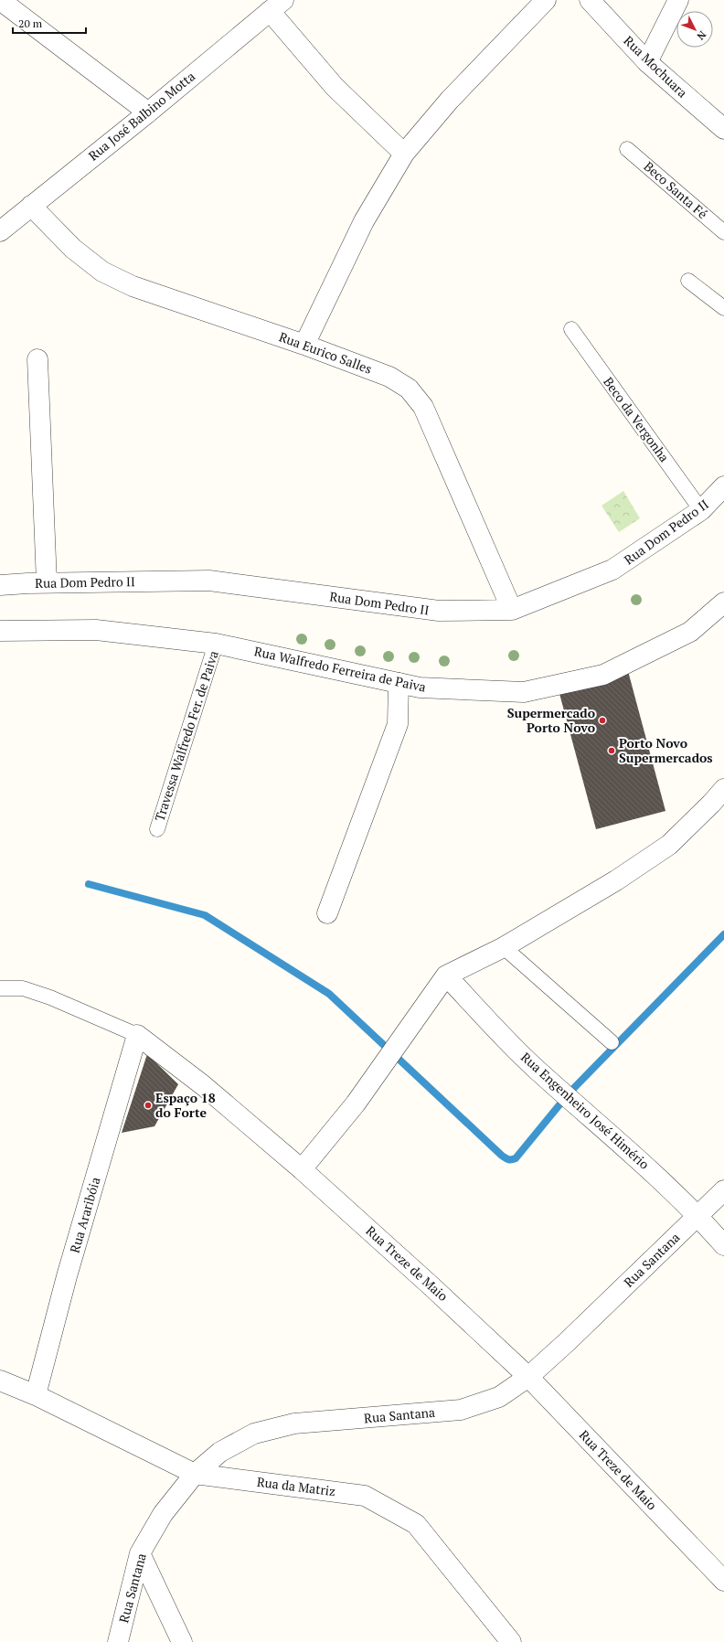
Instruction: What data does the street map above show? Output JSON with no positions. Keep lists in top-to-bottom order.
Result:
{
  "streets": {
    "street": [
      "Rua Mochuara",
      "Rua José Balbino Motta",
      "Rua Eurico Salles",
      "Rua Dom Pedro II",
      "Rua Walfredo Ferreira de Paiva",
      "Rua Engenheiro José Himério",
      "Rua Araribóia",
      "Rua Santana",
      "Rua Treze de Maio",
      "Rua da Matriz"
    ],
    "lane": ["Beco Santa Fé", "Beco da Vergonha", "Travessa Walfredo Fer. de Paiva"]
  },
  "crossings": [
    ["Rua José Balbino Motta", "Rua Eurico Salles"],
    ["Rua Eurico Salles", "Rua Dom Pedro II"],
    ["Beco da Vergonha", "Rua Dom Pedro II"],
    ["Rua Walfredo Ferreira de Paiva", "Travessa Walfredo Fer. de Paiva"],
    ["Rua Engenheiro José Himério", "Rua Santana"],
    ["Rua Araribóia", "Rua Treze de Maio"],
    ["Rua Araribóia", "Rua da Matriz"],
    ["Rua Santana", "Rua Treze de Maio"],
    ["Rua Santana", "Rua da Matriz"]
  ],
  "places": ["Supermercado Porto Novo", "Porto Novo Supermercados", "Espaço 18 do Forte"],
  "scale_bar": "20 m",
  "north": "bottom right"
}
